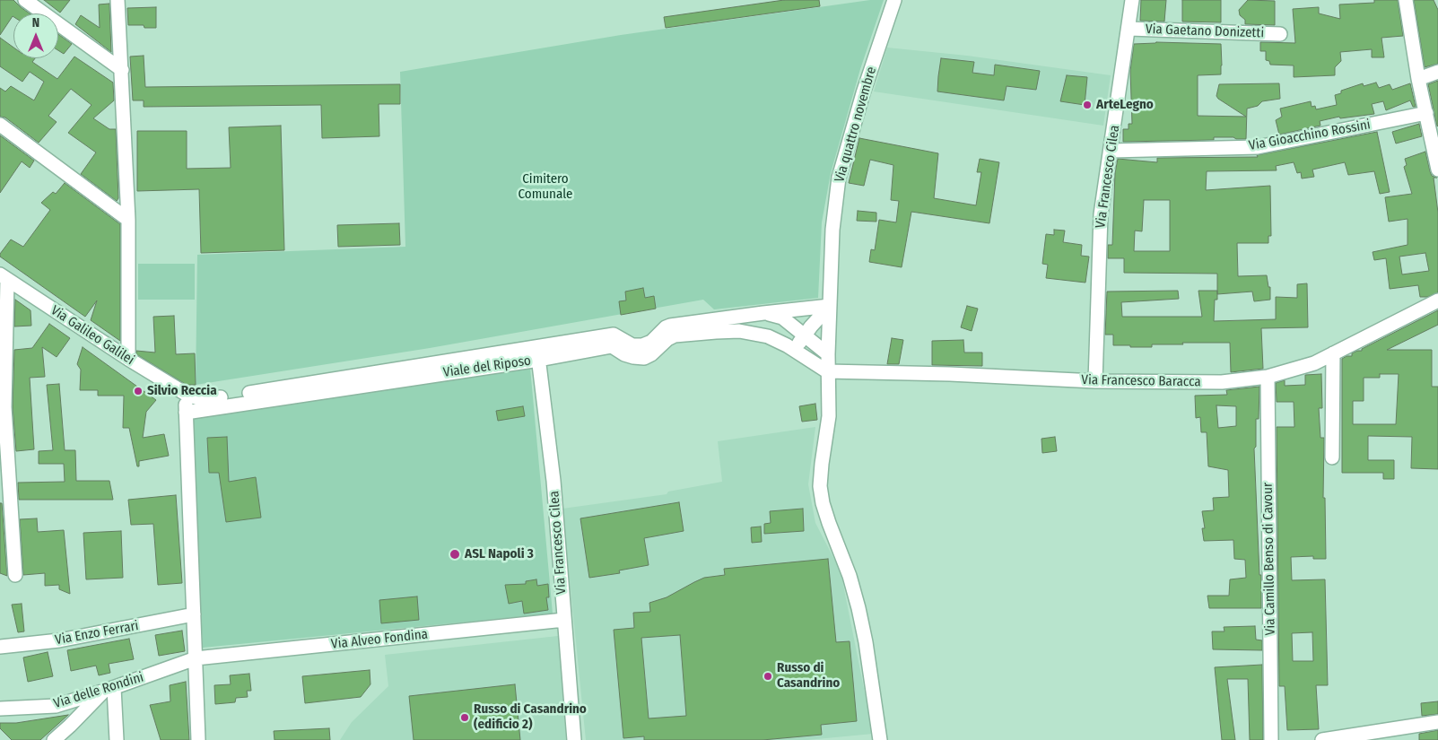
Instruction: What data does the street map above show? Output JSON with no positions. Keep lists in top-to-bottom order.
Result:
{
  "streets": {
    "street": [
      "Via Gaetano Donizetti",
      "Via quattro novembre",
      "Via Gioacchino Rossini",
      "Via Francesco Cilea",
      "Via Galileo Galilei",
      "Viale del Riposo",
      "Via Francesco Baracca",
      "Via Camillo Benso di Cavour",
      "Via Enzo Ferrari",
      "Via Alveo Fondina",
      "Via delle Rondini"
    ]
  },
  "crossings": [
    ["Via Gaetano Donizetti", "Via Francesco Cilea"],
    ["Via quattro novembre", "Viale del Riposo"],
    ["Via Gioacchino Rossini", "Via Francesco Cilea"],
    ["Via Francesco Cilea", "Viale del Riposo"],
    ["Via Francesco Cilea", "Via Francesco Baracca"],
    ["Via Francesco Cilea", "Via Alveo Fondina"],
    ["Via Galileo Galilei", "Viale del Riposo"],
    ["Viale del Riposo", "Via Francesco Baracca"],
    ["Via Francesco Baracca", "Via Camillo Benso di Cavour"],
    ["Via Alveo Fondina", "Via delle Rondini"]
  ],
  "parks": ["Cimitero Comunale"],
  "places": [
    "ArteLegno",
    "Silvio Reccia",
    "ASL Napoli 3",
    "Russo di Casandrino",
    "Russo di Casandrino (edificio 2)"
  ],
  "north": "top"
}
